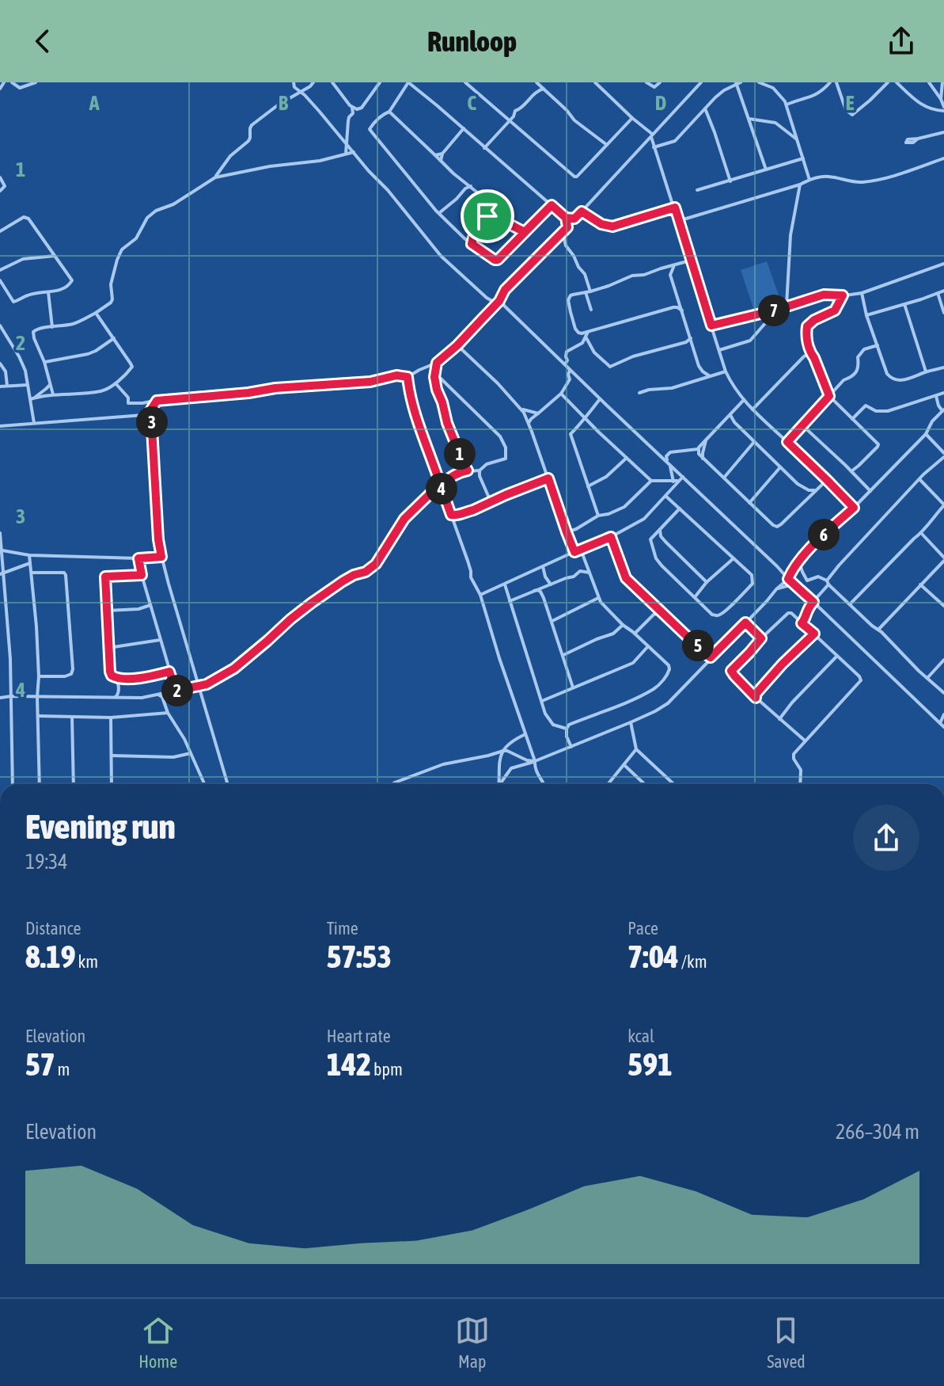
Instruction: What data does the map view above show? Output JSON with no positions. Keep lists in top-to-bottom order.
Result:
{
  "page": {
    "header": "Runloop",
    "pins": [
      "7",
      "3",
      "1",
      "4",
      "6",
      "5",
      "2"
    ],
    "heading": ["Evening run", "19:34"],
    "stats": [
      ["Distance", "8.19 km"],
      ["Time", "57:53"],
      ["Pace", "7:04 /km"],
      ["Elevation", "57 m"],
      ["Heart rate", "142 bpm"],
      ["kcal", "591"]
    ],
    "chart": ["Elevation", "266–304 m"],
    "tabs": ["Home", "Map", "Saved"]
  },
  "grid": {
    "columns": [
      "A",
      "B",
      "C",
      "D",
      "E"
    ],
    "rows": [
      "1",
      "2",
      "3",
      "4"
    ]
  }
}
